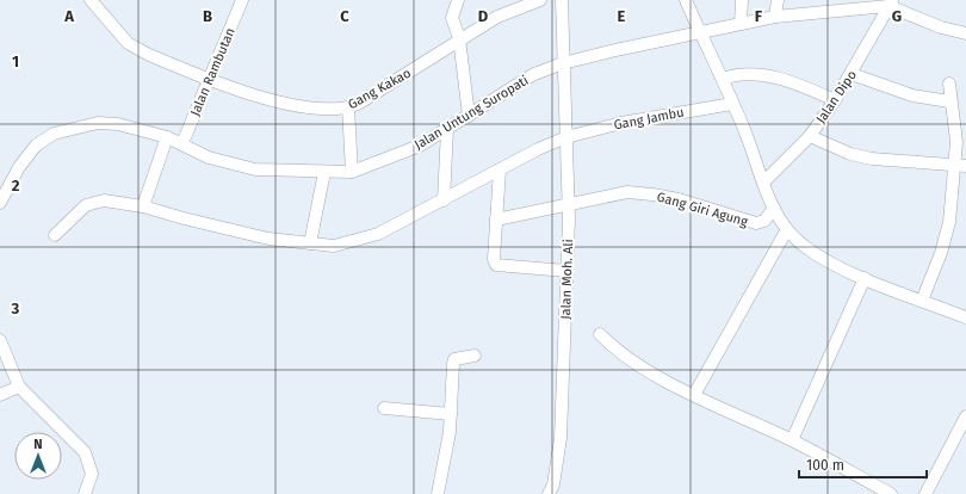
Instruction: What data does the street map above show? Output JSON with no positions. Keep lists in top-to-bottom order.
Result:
{
  "streets": {
    "street": [
      "Jalan Rambutan",
      "Gang Kakao",
      "Jalan Dipo",
      "Jalan Untung Suropati",
      "Gang Jambu",
      "Gang Giri Agung",
      "Jalan Moh. Ali"
    ]
  },
  "crossings": [
    ["Jalan Rambutan", "Gang Kakao"],
    ["Jalan Rambutan", "Jalan Untung Suropati"],
    ["Jalan Dipo", "Jalan Untung Suropati"],
    ["Jalan Untung Suropati", "Jalan Moh. Ali"],
    ["Gang Jambu", "Jalan Moh. Ali"],
    ["Gang Giri Agung", "Jalan Moh. Ali"]
  ],
  "scale_bar": "100 m",
  "north": "top",
  "grid": {
    "columns": [
      "A",
      "B",
      "C",
      "D",
      "E",
      "F",
      "G"
    ],
    "rows": ["1", "2", "3"]
  }
}
